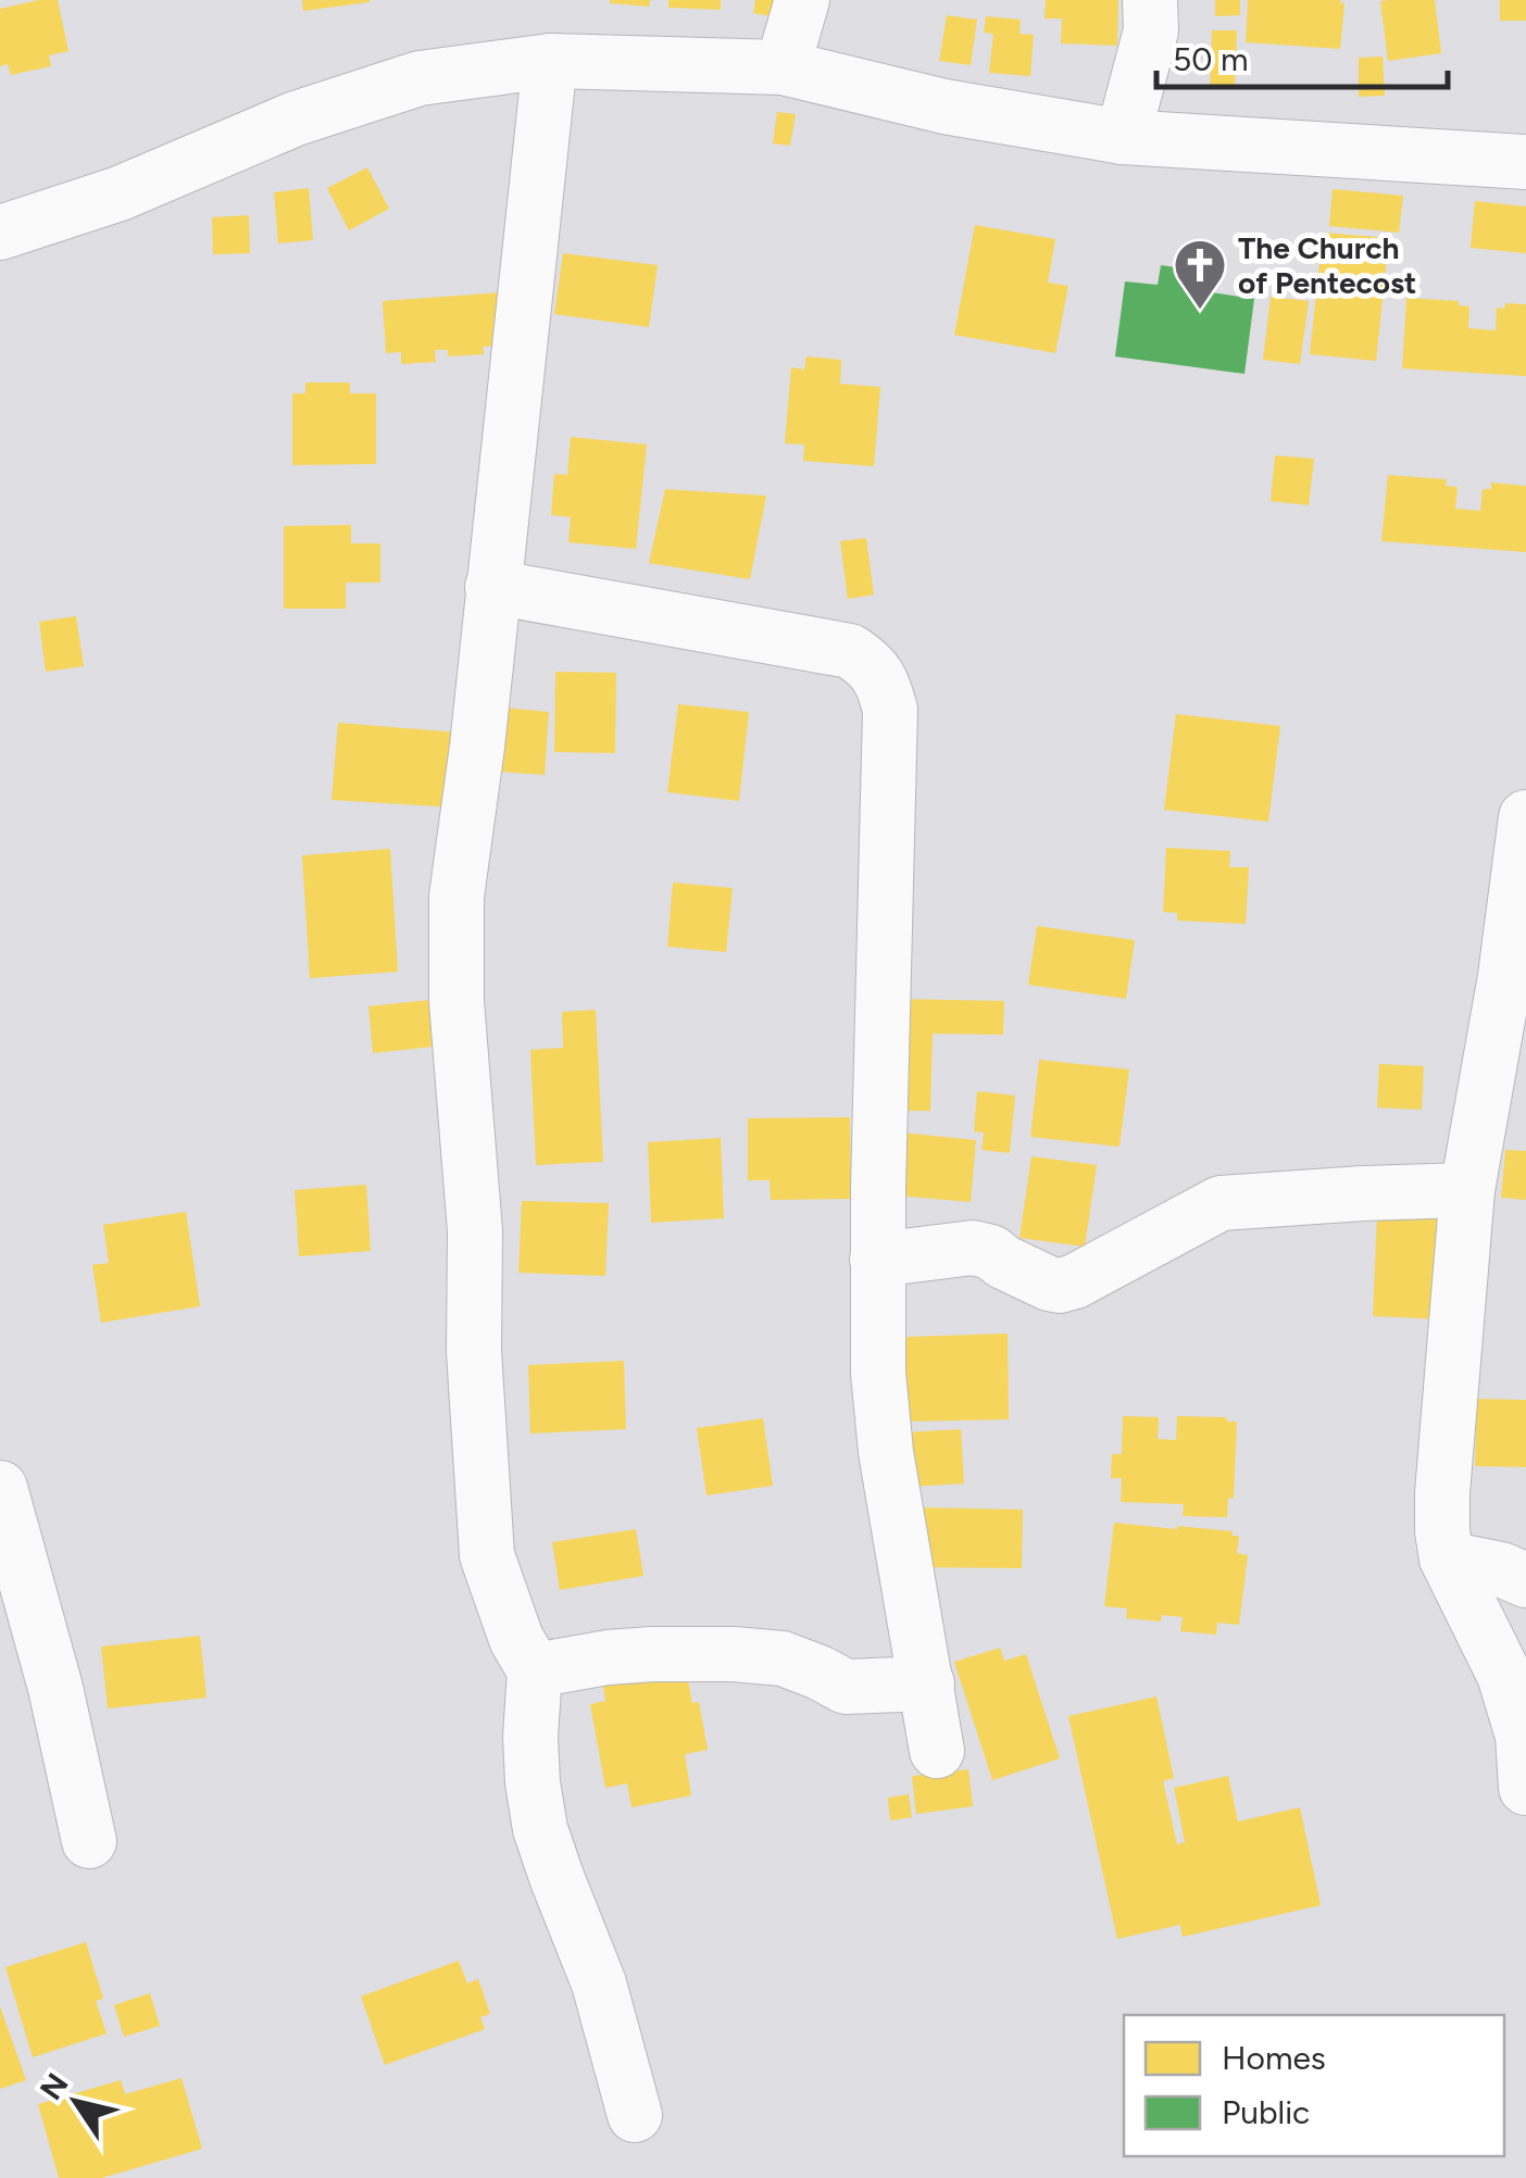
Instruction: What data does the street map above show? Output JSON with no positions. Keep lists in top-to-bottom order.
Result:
{
  "places": {
    "church": ["The Church of Pentecost"]
  },
  "legend": ["Homes", "Public"],
  "scale_bar": "50 m",
  "north": "top left"
}
